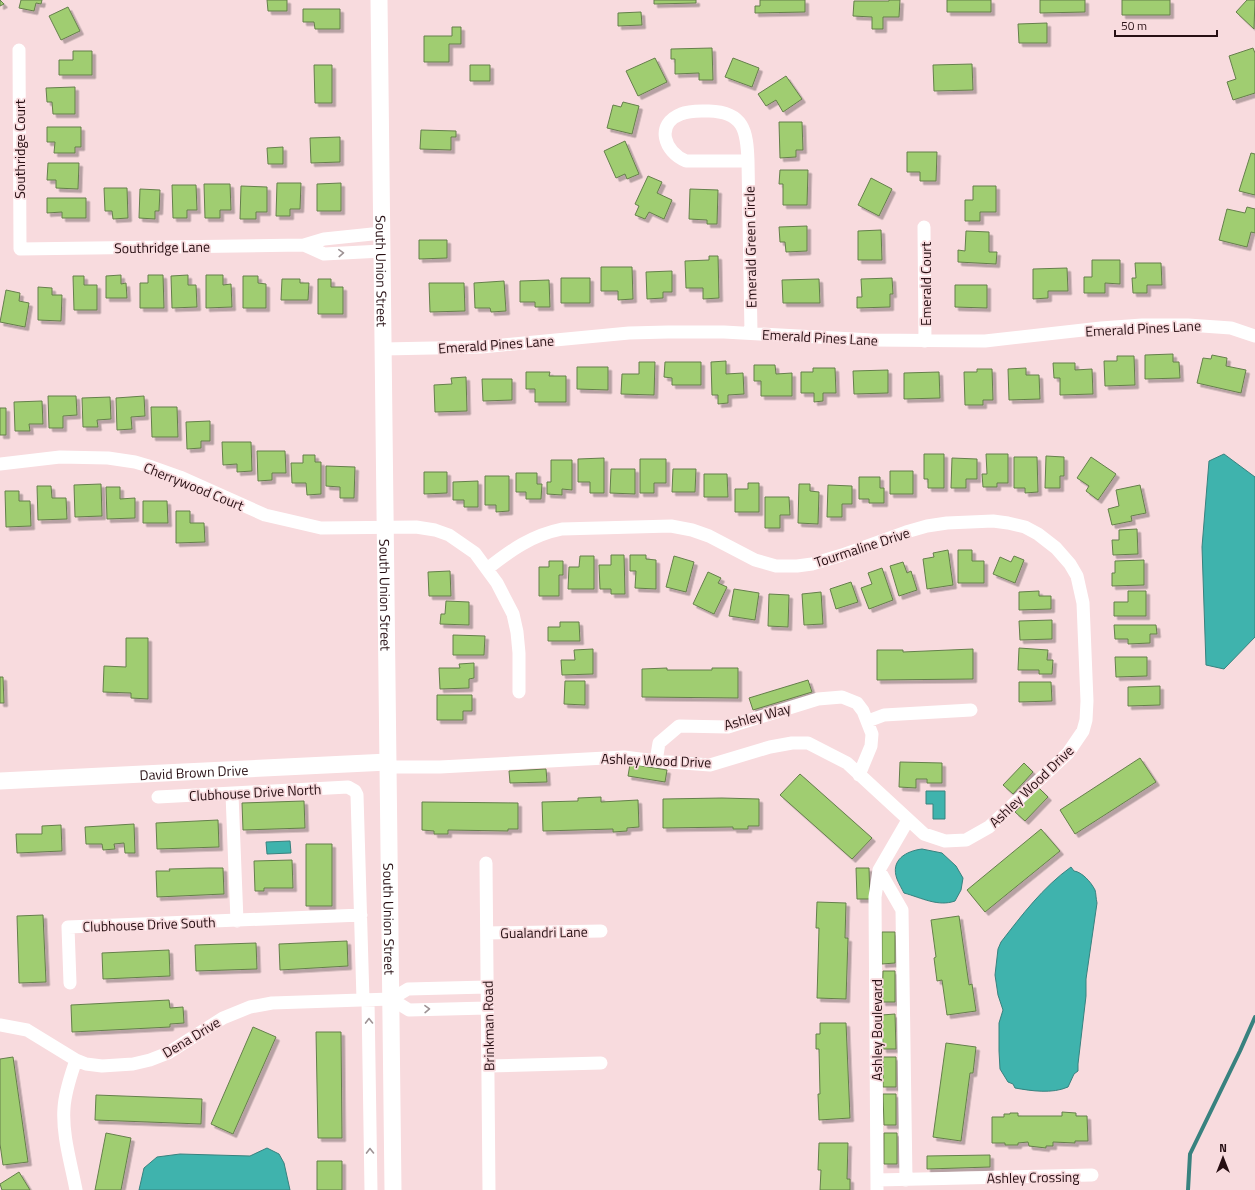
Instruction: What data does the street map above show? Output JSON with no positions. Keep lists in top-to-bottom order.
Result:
{
  "streets": {
    "street": [
      "Southridge Court",
      "Southridge Lane",
      "Emerald Green Circle",
      "South Union Street",
      "Emerald Court",
      "Emerald Pines Lane",
      "Cherrywood Court",
      "Tourmaline Drive",
      "Ashley Way",
      "Ashley Wood Drive",
      "David Brown Drive",
      "Clubhouse Drive North",
      "Clubhouse Drive South",
      "Gualandri Lane",
      "Brinkman Road",
      "Ashley Boulevard",
      "Dena Drive",
      "Ashley Crossing"
    ]
  },
  "crossings": [
    ["Southridge Court", "Southridge Lane"],
    ["Southridge Lane", "South Union Street"],
    ["Emerald Green Circle", "Emerald Pines Lane"],
    ["South Union Street", "Emerald Pines Lane"],
    ["South Union Street", "Cherrywood Court"],
    ["South Union Street", "Ashley Wood Drive"],
    ["South Union Street", "David Brown Drive"],
    ["South Union Street", "Clubhouse Drive North"],
    ["South Union Street", "Clubhouse Drive South"],
    ["South Union Street", "Dena Drive"],
    ["Emerald Court", "Emerald Pines Lane"],
    ["Cherrywood Court", "Tourmaline Drive"],
    ["Tourmaline Drive", "Ashley Wood Drive"],
    ["Ashley Way", "Ashley Wood Drive"],
    ["Ashley Wood Drive", "David Brown Drive"],
    ["Ashley Wood Drive", "Ashley Boulevard"],
    ["Gualandri Lane", "Brinkman Road"],
    ["Ashley Boulevard", "Ashley Crossing"]
  ],
  "scale_bar": "50 m",
  "north": "top"
}
